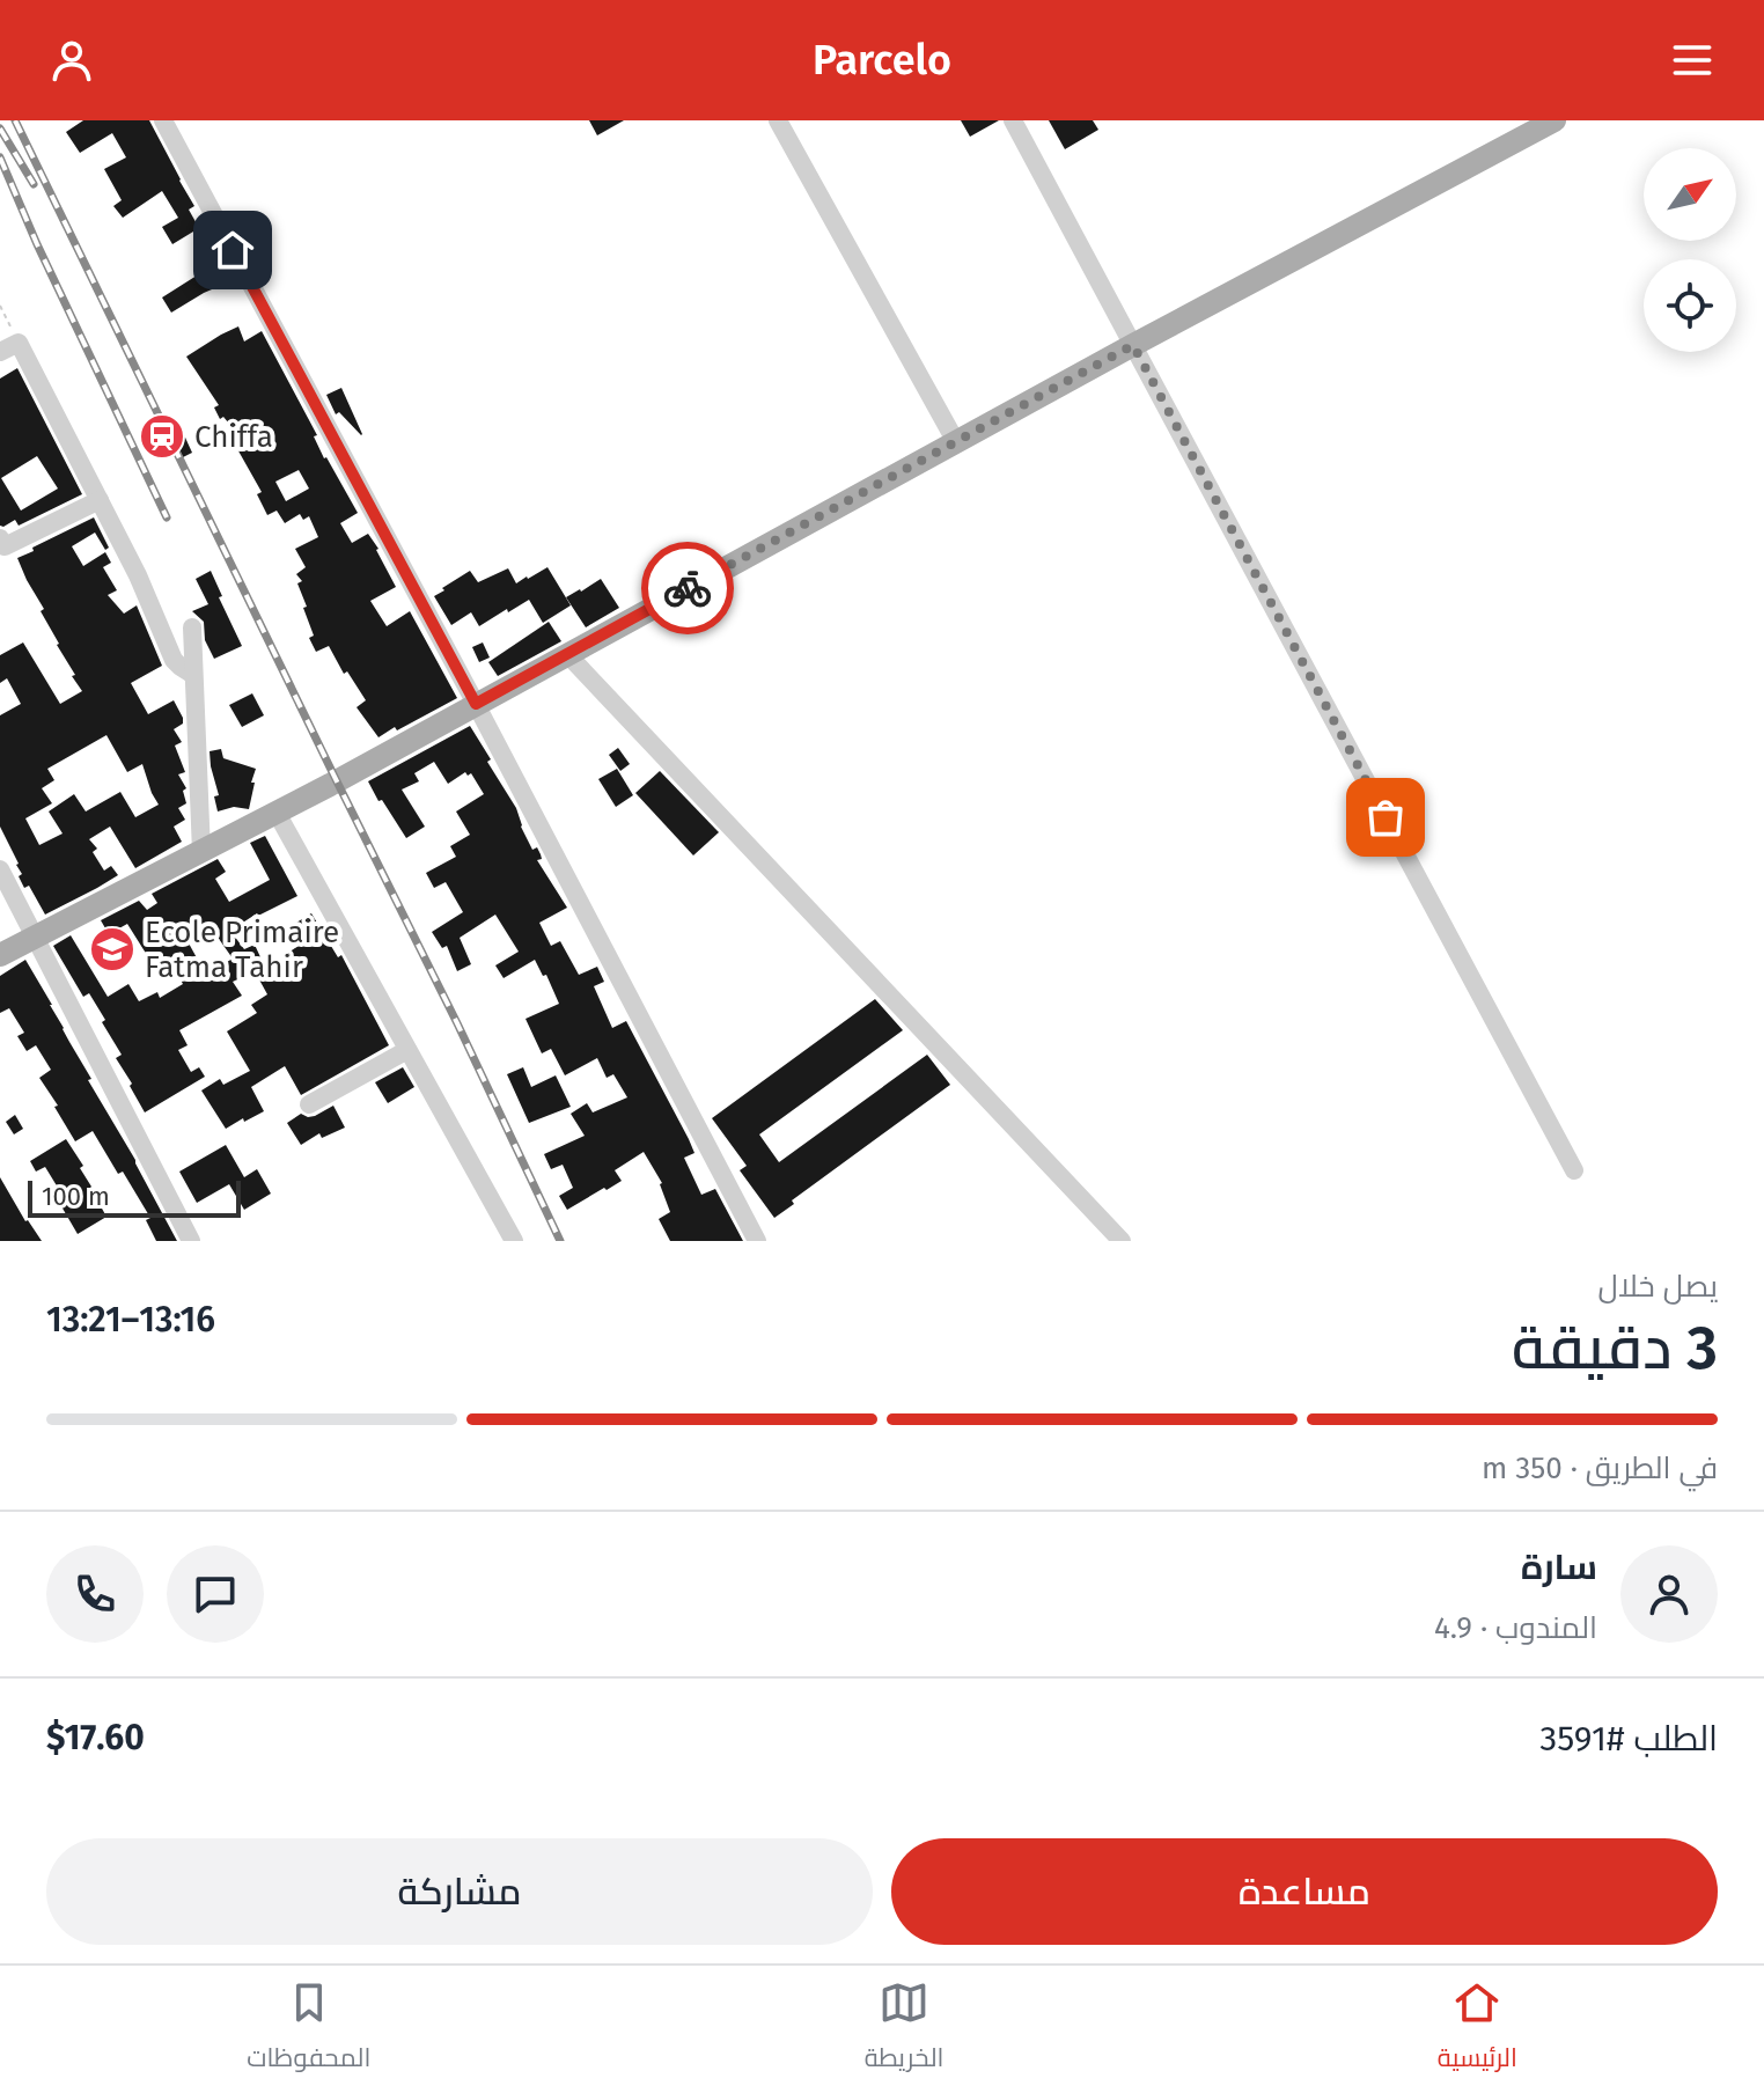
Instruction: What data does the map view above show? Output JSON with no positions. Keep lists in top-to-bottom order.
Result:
{
  "places": {
    "station": ["Chiffa"],
    "school or university": ["Ecole Primaire Fatma Tahir"]
  },
  "scale_bar": "100 m",
  "north": "top right",
  "page": {
    "header": "Parcelo",
    "scale": "100 m",
    "heading": ["3 دقيقة", "يصل خلال", "13:16–13:21"],
    "panel": [
      "سارة",
      "المندوب · 4.9",
      "الطلب #3591",
      "$17.60"
    ],
    "bar": "في الطريق · 350 m",
    "buttons": ["مساعدة", "مشاركة"],
    "tabs": ["الرئيسية", "الخريطة", "المحفوظات"]
  }
}
